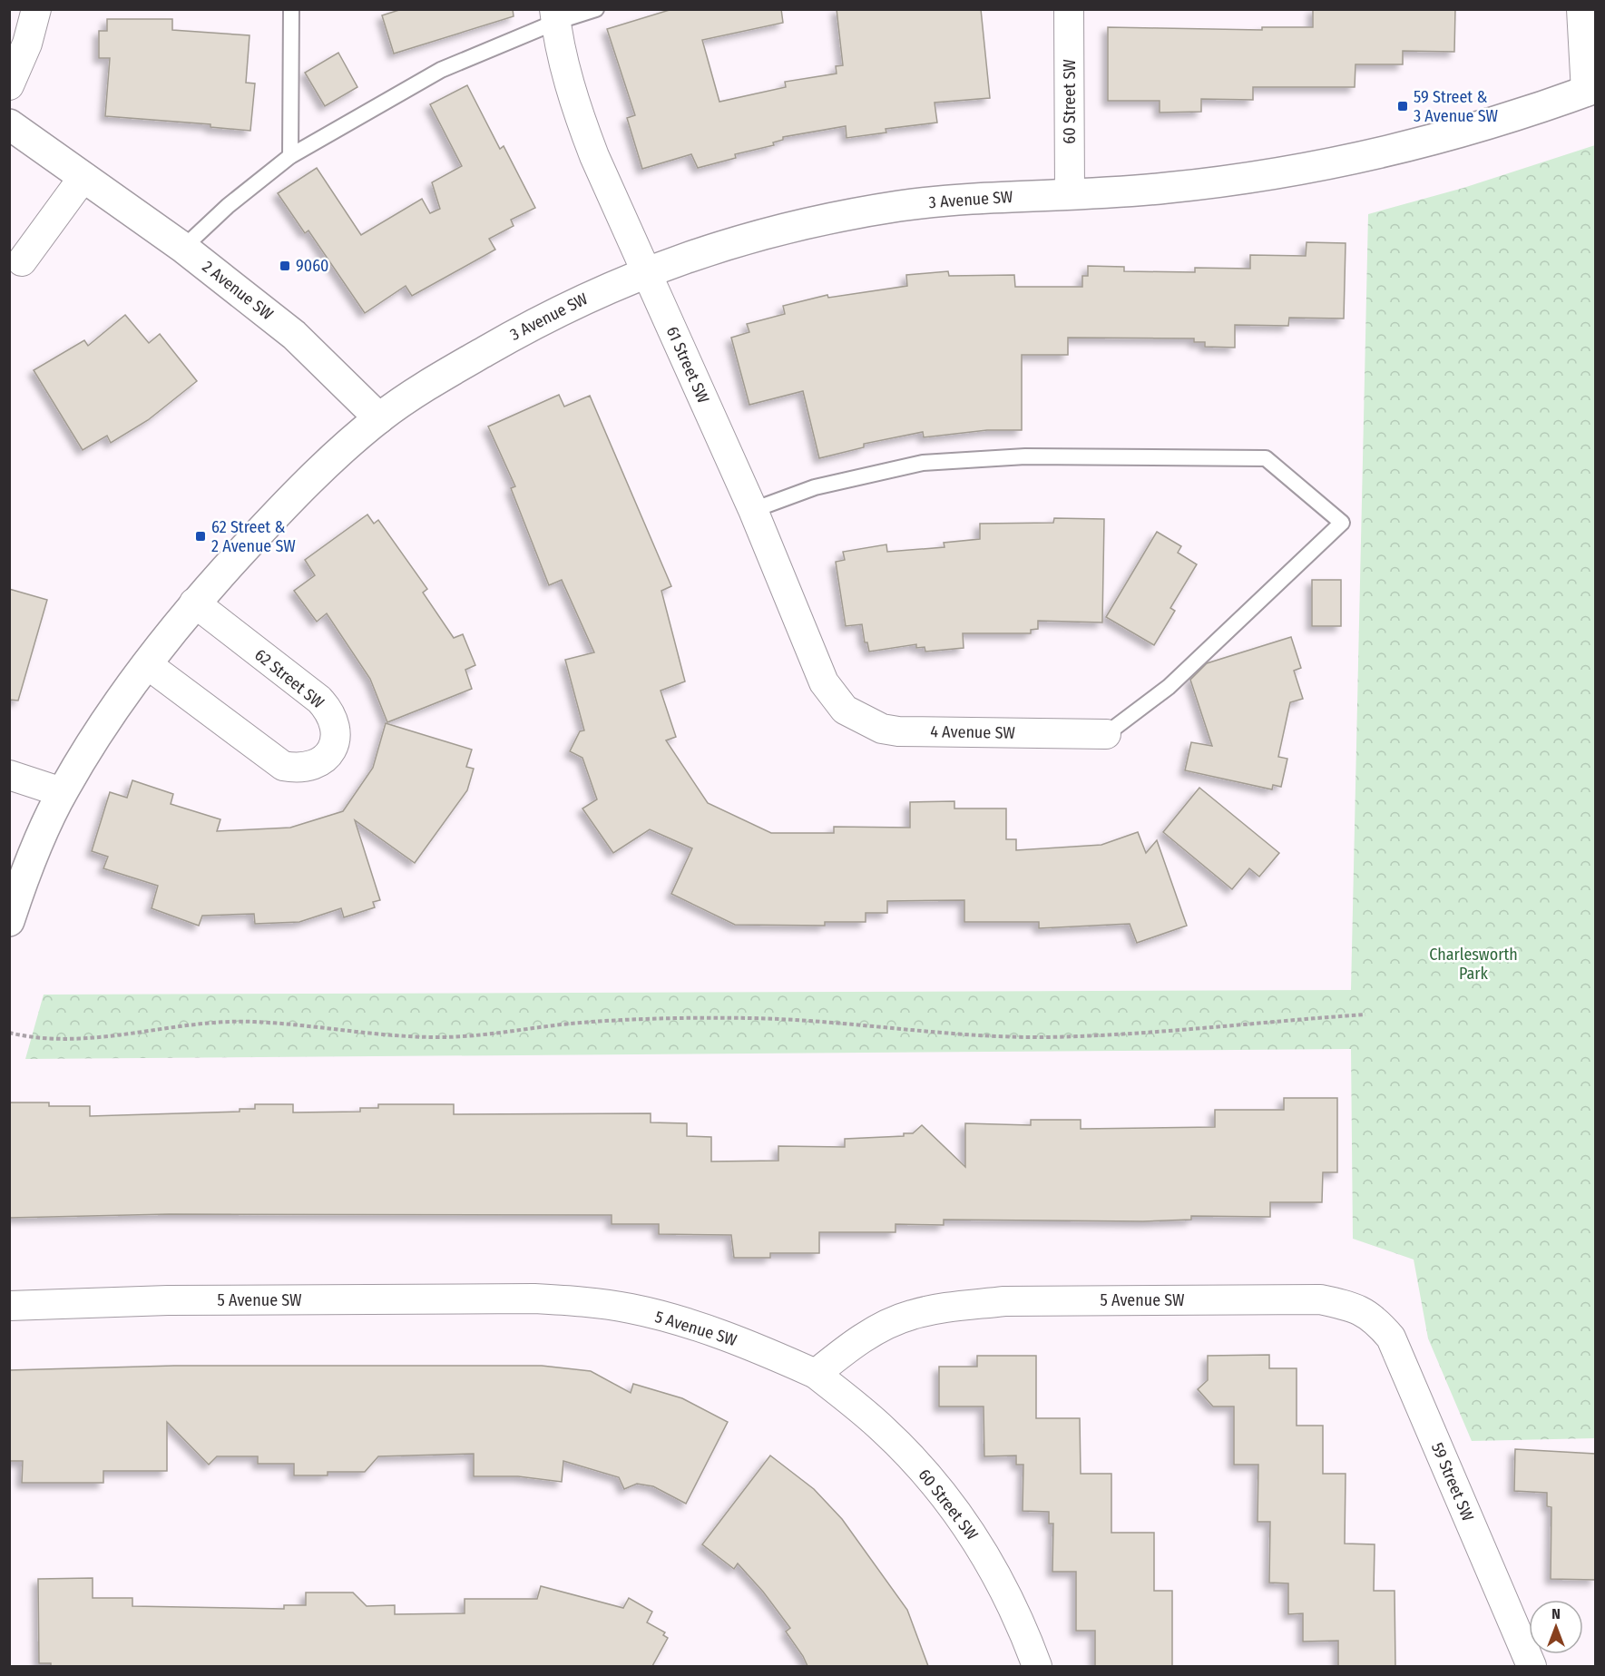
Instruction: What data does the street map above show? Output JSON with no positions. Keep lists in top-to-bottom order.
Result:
{
  "streets": {
    "street": [
      "60 Street SW",
      "3 Avenue SW",
      "2 Avenue SW",
      "61 Street SW",
      "62 Street SW",
      "4 Avenue SW",
      "5 Avenue SW",
      "59 Street SW"
    ]
  },
  "crossings": [
    ["60 Street SW", "3 Avenue SW"],
    ["60 Street SW", "5 Avenue SW"],
    ["3 Avenue SW", "2 Avenue SW"],
    ["3 Avenue SW", "61 Street SW"],
    ["61 Street SW", "4 Avenue SW"],
    ["5 Avenue SW", "59 Street SW"]
  ],
  "parks": ["Charlesworth Park"],
  "places": {
    "transit": ["59 Street & 3 Avenue SW", "9060", "62 Street & 2 Avenue SW"]
  },
  "north": "top"
}
